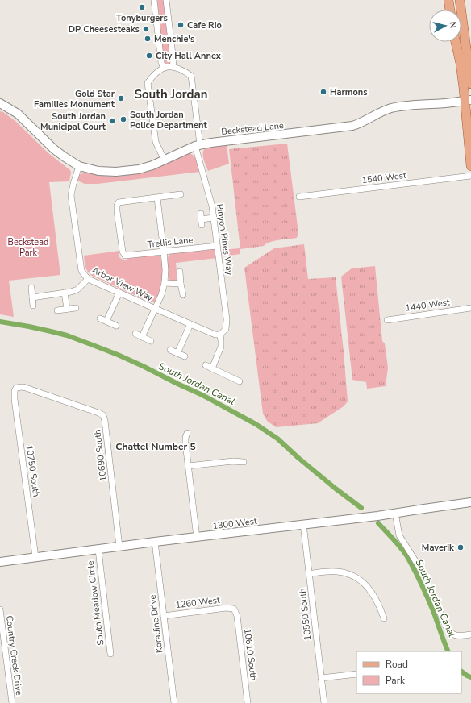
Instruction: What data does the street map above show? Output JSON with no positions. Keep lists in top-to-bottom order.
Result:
{
  "streets": {
    "street": [
      "Beckstead Lane",
      "1540 West",
      "Pinyon Pines Way",
      "Trellis Lane",
      "Arbor View Way",
      "1440 West",
      "10690 South",
      "10750 South",
      "1300 West",
      "1260 West",
      "South Meadow Circle",
      "10550 South",
      "Koradine Drive",
      "10610 South",
      "Country Creek Drive"
    ]
  },
  "crossings": [
    ["Beckstead Lane", "Pinyon Pines Way"],
    ["Beckstead Lane", "Arbor View Way"],
    ["Pinyon Pines Way", "Trellis Lane"],
    ["Pinyon Pines Way", "Arbor View Way"],
    ["10690 South", "10750 South"],
    ["10690 South", "1300 West"],
    ["10750 South", "1300 West"],
    ["1300 West", "South Meadow Circle"],
    ["1300 West", "10550 South"],
    ["1300 West", "Koradine Drive"],
    ["1260 West", "Koradine Drive"],
    ["1260 West", "10610 South"]
  ],
  "districts": ["South Jordan", "Chattel Number 5"],
  "water": ["South Jordan Canal"],
  "parks": ["Beckstead Park"],
  "places": [
    "Tonyburgers",
    "Cafe Rio",
    "DP Cheesesteaks",
    "Menchie's",
    "City Hall Annex",
    "Harmons",
    "Gold Star Families Monument",
    "South Jordan Police Department",
    "South Jordan Municipal Court",
    "Maverik"
  ],
  "legend": ["Road", "Park"],
  "north": "right"
}
